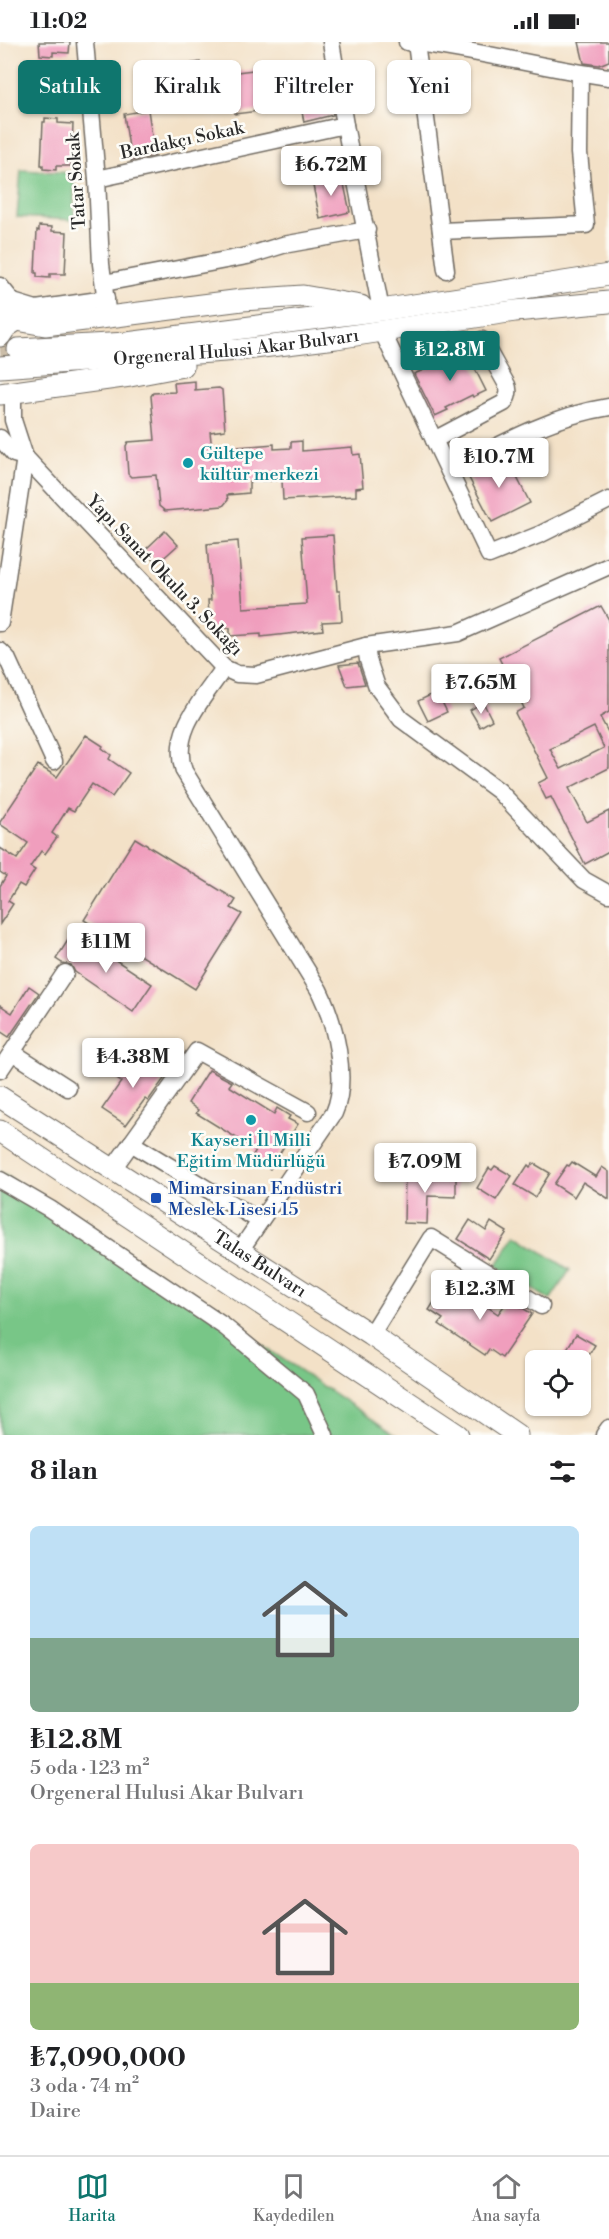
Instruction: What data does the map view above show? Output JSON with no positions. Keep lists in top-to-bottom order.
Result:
{
  "streets": {
    "main road": ["Orgeneral Hulusi Akar Bulvarı", "Talas Bulvarı"],
    "street": ["Bardakçı Sokak", "Tatar Sokak", "Yapı Sanat Okulu 3. Sokağı"]
  },
  "crossings": [
    ["Bardakçı Sokak", "Tatar Sokak"]
  ],
  "places": {
    "other": ["Gültepe kültür merkezi", "Kayseri İl Milli Eğitim Müdürlüğü"],
    "transit": ["Mimarsinan Endüstri Meslek Lisesi 15"]
  },
  "page": {
    "status": "11:02",
    "chip": [
      "Satılık",
      "Kiralık",
      "Filtreler",
      "Yeni"
    ],
    "price": [
      "₺6.72M",
      "₺12.8M",
      "₺10.7M",
      "₺7.65M",
      "₺11M",
      "₺4.38M",
      "₺7.09M",
      "₺12.3M"
    ],
    "heading": "8 ilan",
    "list": [
      {
        "name": "₺12.8M",
        "note": "5 oda · 123 m² · Orgeneral Hulusi Akar Bulvarı"
      },
      {
        "name": "₺7,090,000",
        "note": "3 oda · 74 m² · Daire"
      }
    ],
    "tabs": ["Harita", "Kaydedilen", "Ana sayfa"]
  }
}
